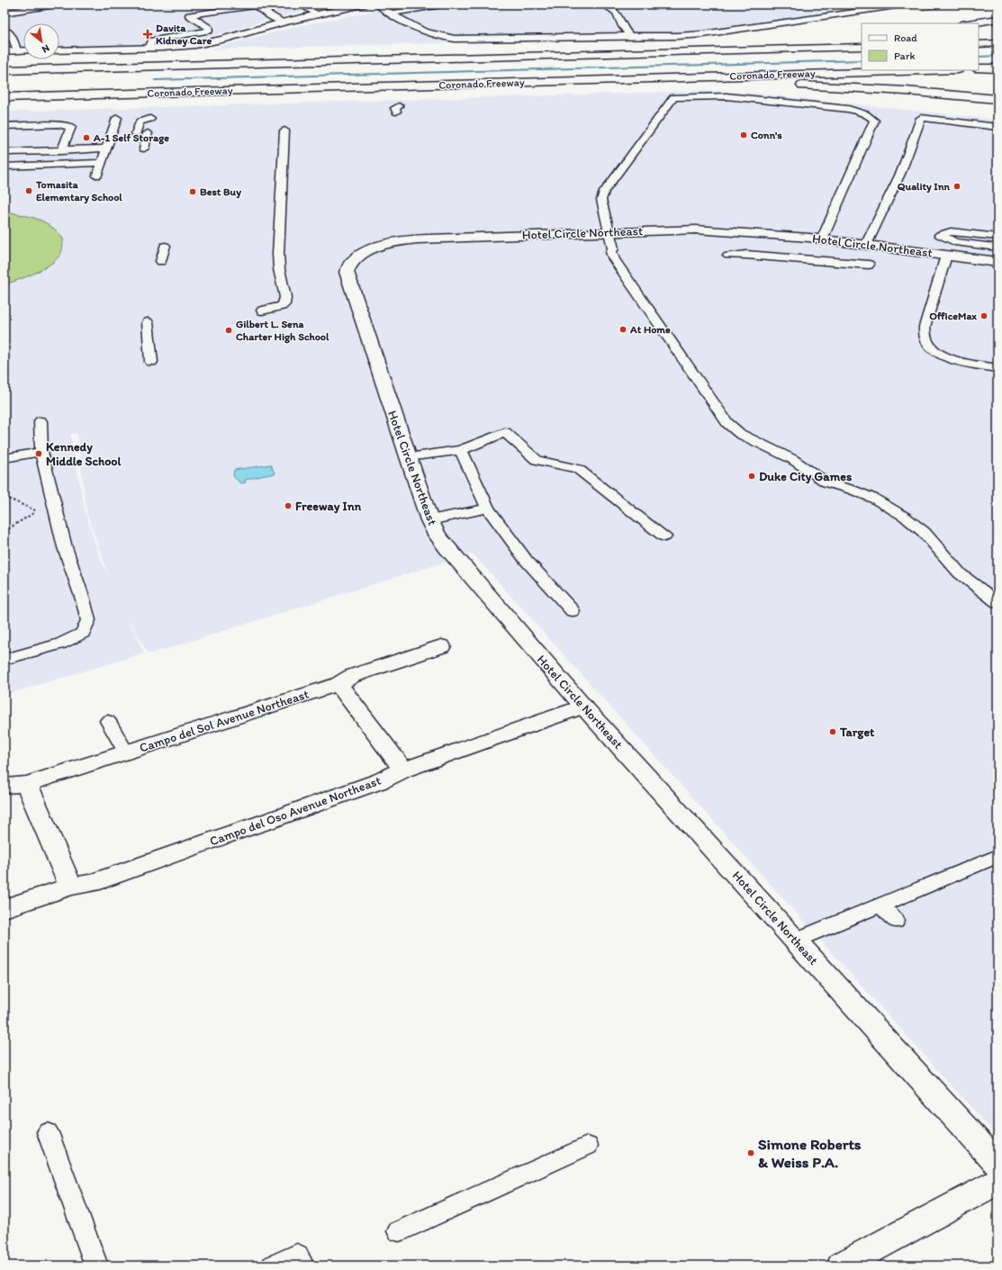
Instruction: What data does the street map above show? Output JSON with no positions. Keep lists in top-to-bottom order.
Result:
{
  "streets": {
    "main road": [
      "Coronado Freeway",
      "Hotel Circle Northeast",
      "Campo del Sol Avenue Northeast",
      "Campo del Oso Avenue Northeast"
    ]
  },
  "crossings": [
    ["Hotel Circle Northeast", "Campo del Oso Avenue Northeast"]
  ],
  "places": {
    "health": ["Davita Kidney Care"],
    "other": [
      "Conn's",
      "A-1 Self Storage",
      "Quality Inn",
      "Tomasita Elementary School",
      "Best Buy",
      "OfficeMax",
      "At Home",
      "Gilbert L. Sena Charter High School",
      "Kennedy Middle School",
      "Duke City Games",
      "Freeway Inn",
      "Target",
      "Simone Roberts & Weiss P.A."
    ]
  },
  "legend": ["Road", "Park"],
  "north": "bottom right"
}
